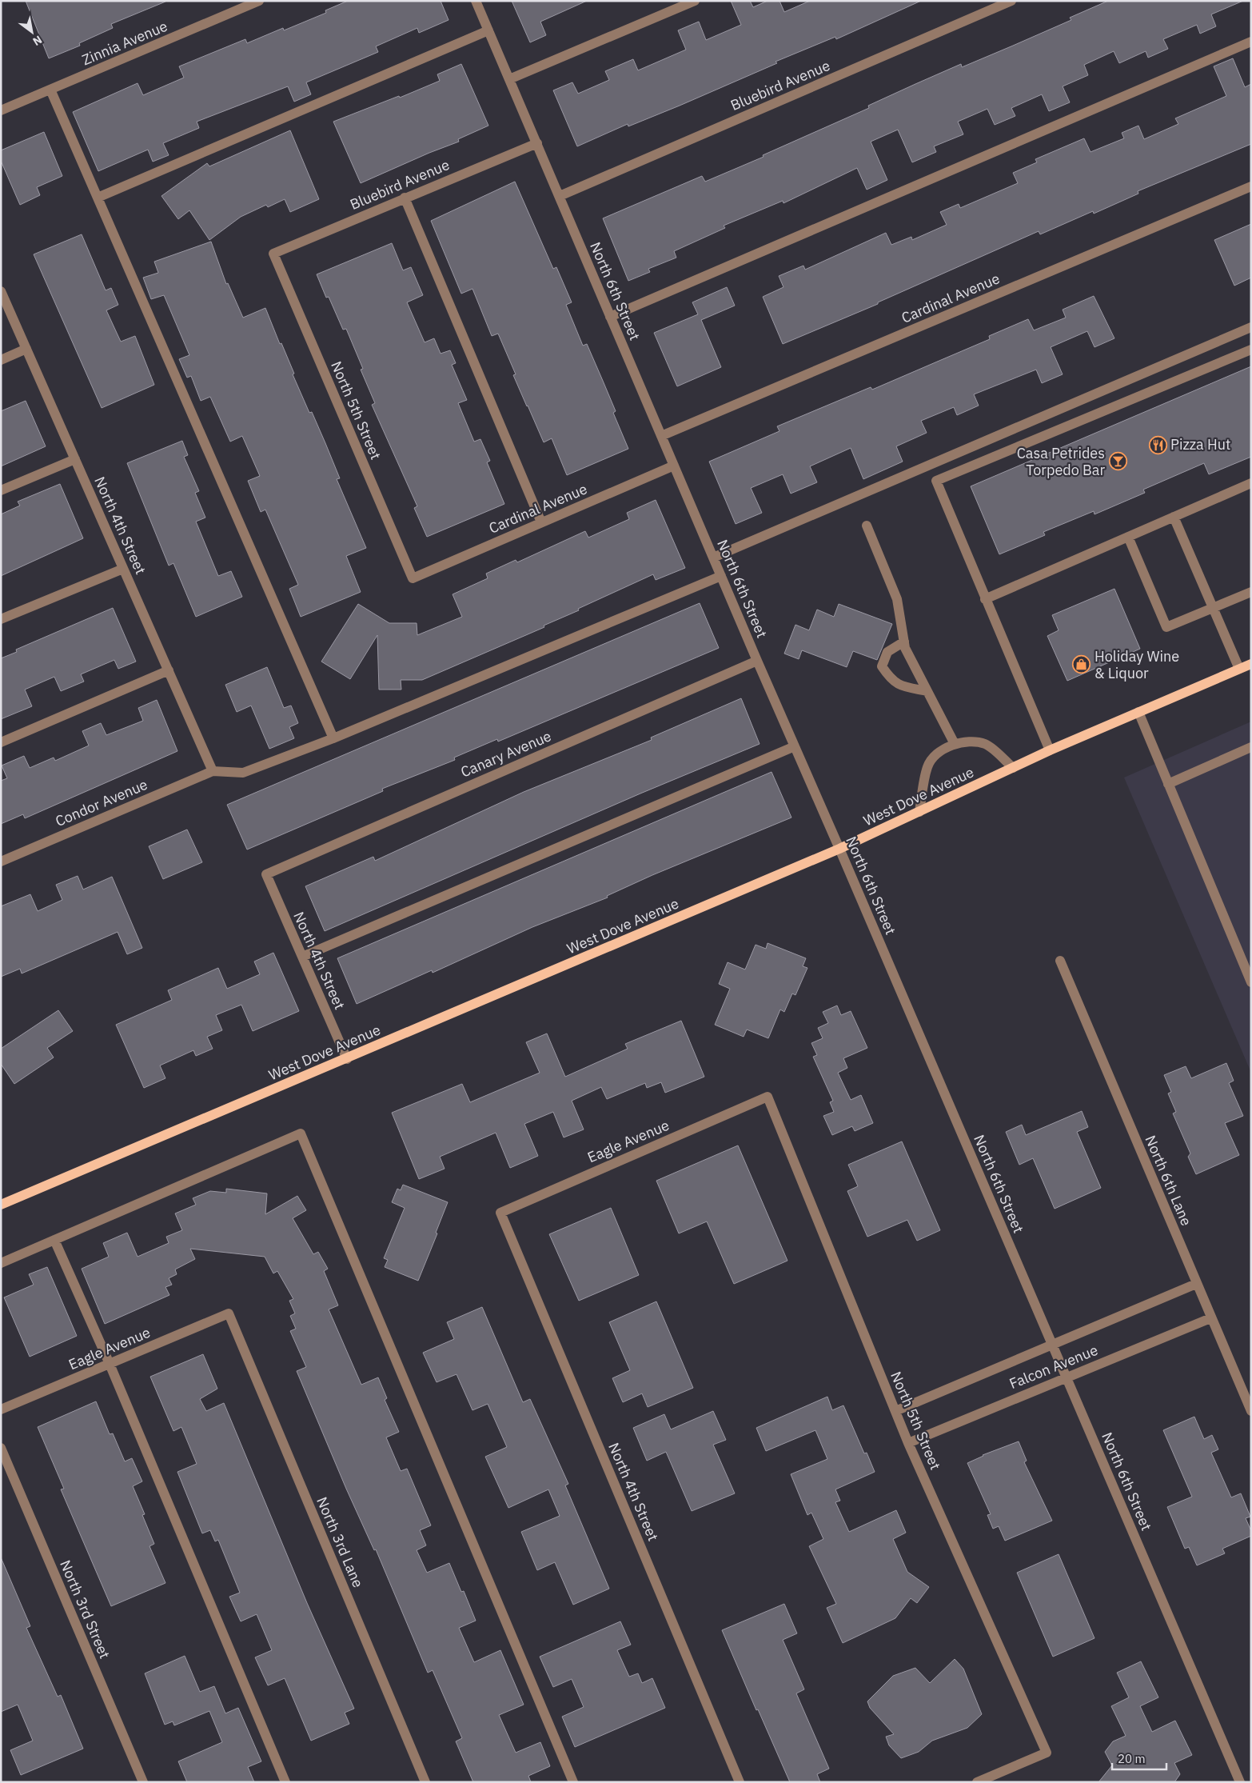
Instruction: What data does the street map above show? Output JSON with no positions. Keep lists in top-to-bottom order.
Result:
{
  "streets": {
    "main road": ["West Dove Avenue"],
    "street": [
      "Zinnia Avenue",
      "Bluebird Avenue",
      "North 6th Street",
      "Cardinal Avenue",
      "North 5th Street",
      "North 4th Street",
      "Canary Avenue",
      "Condor Avenue",
      "Eagle Avenue",
      "North 6th Lane",
      "Falcon Avenue",
      "North 3rd Lane",
      "North 3rd Street"
    ]
  },
  "crossings": [
    ["Bluebird Avenue", "North 6th Street"],
    ["Bluebird Avenue", "North 5th Street"],
    ["North 6th Street", "Cardinal Avenue"],
    ["North 6th Street", "Canary Avenue"],
    ["North 6th Street", "West Dove Avenue"],
    ["North 6th Street", "Falcon Avenue"],
    ["Cardinal Avenue", "North 5th Street"],
    ["North 5th Street", "Eagle Avenue"],
    ["North 5th Street", "Falcon Avenue"],
    ["North 4th Street", "Canary Avenue"],
    ["North 4th Street", "West Dove Avenue"],
    ["North 4th Street", "Condor Avenue"],
    ["North 4th Street", "Eagle Avenue"],
    ["Eagle Avenue", "North 3rd Lane"],
    ["North 6th Lane", "Falcon Avenue"]
  ],
  "places": {
    "restaurant": ["Pizza Hut"],
    "bar": ["Casa Petrides Torpedo Bar"],
    "shop": ["Holiday Wine & Liquor"]
  },
  "scale_bar": "20 m",
  "north": "bottom right"
}
